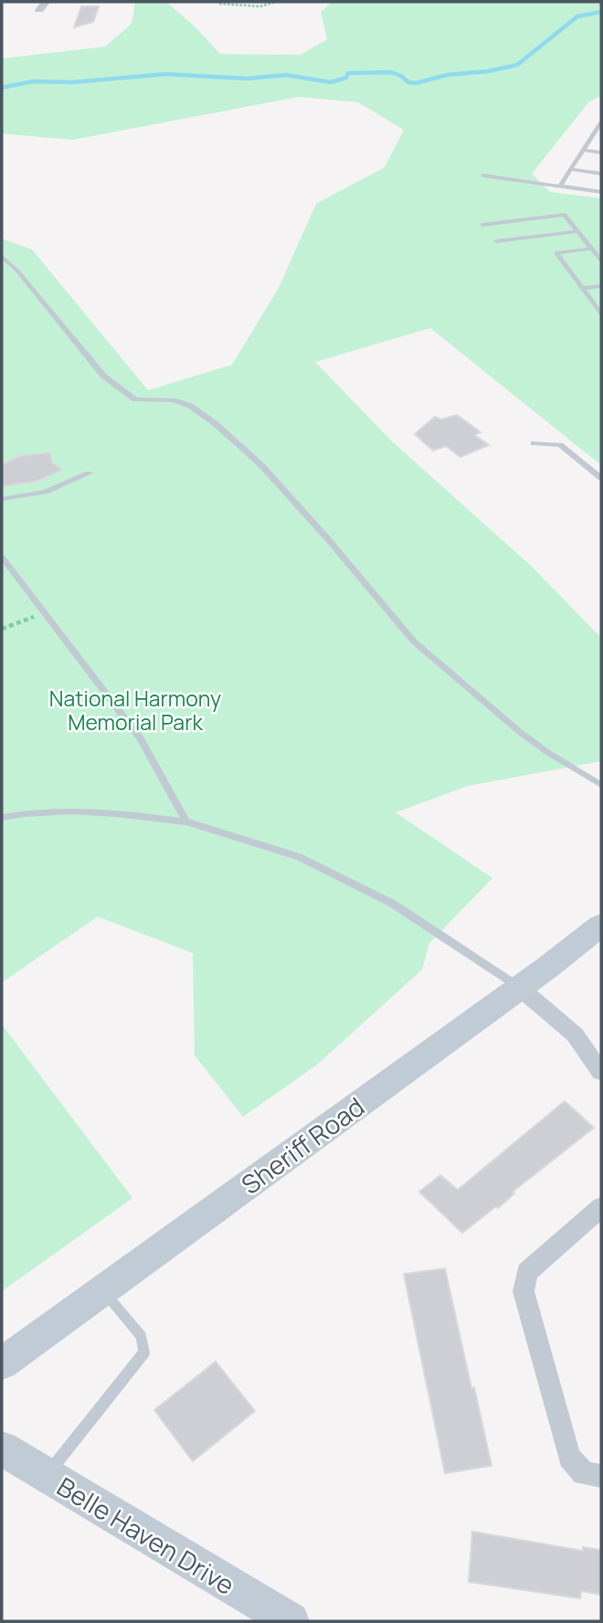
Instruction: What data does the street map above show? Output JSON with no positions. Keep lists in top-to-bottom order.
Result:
{
  "streets": {
    "main road": ["Sheriff Road", "Belle Haven Drive"]
  },
  "parks": ["National Harmony Memorial Park"]
}
